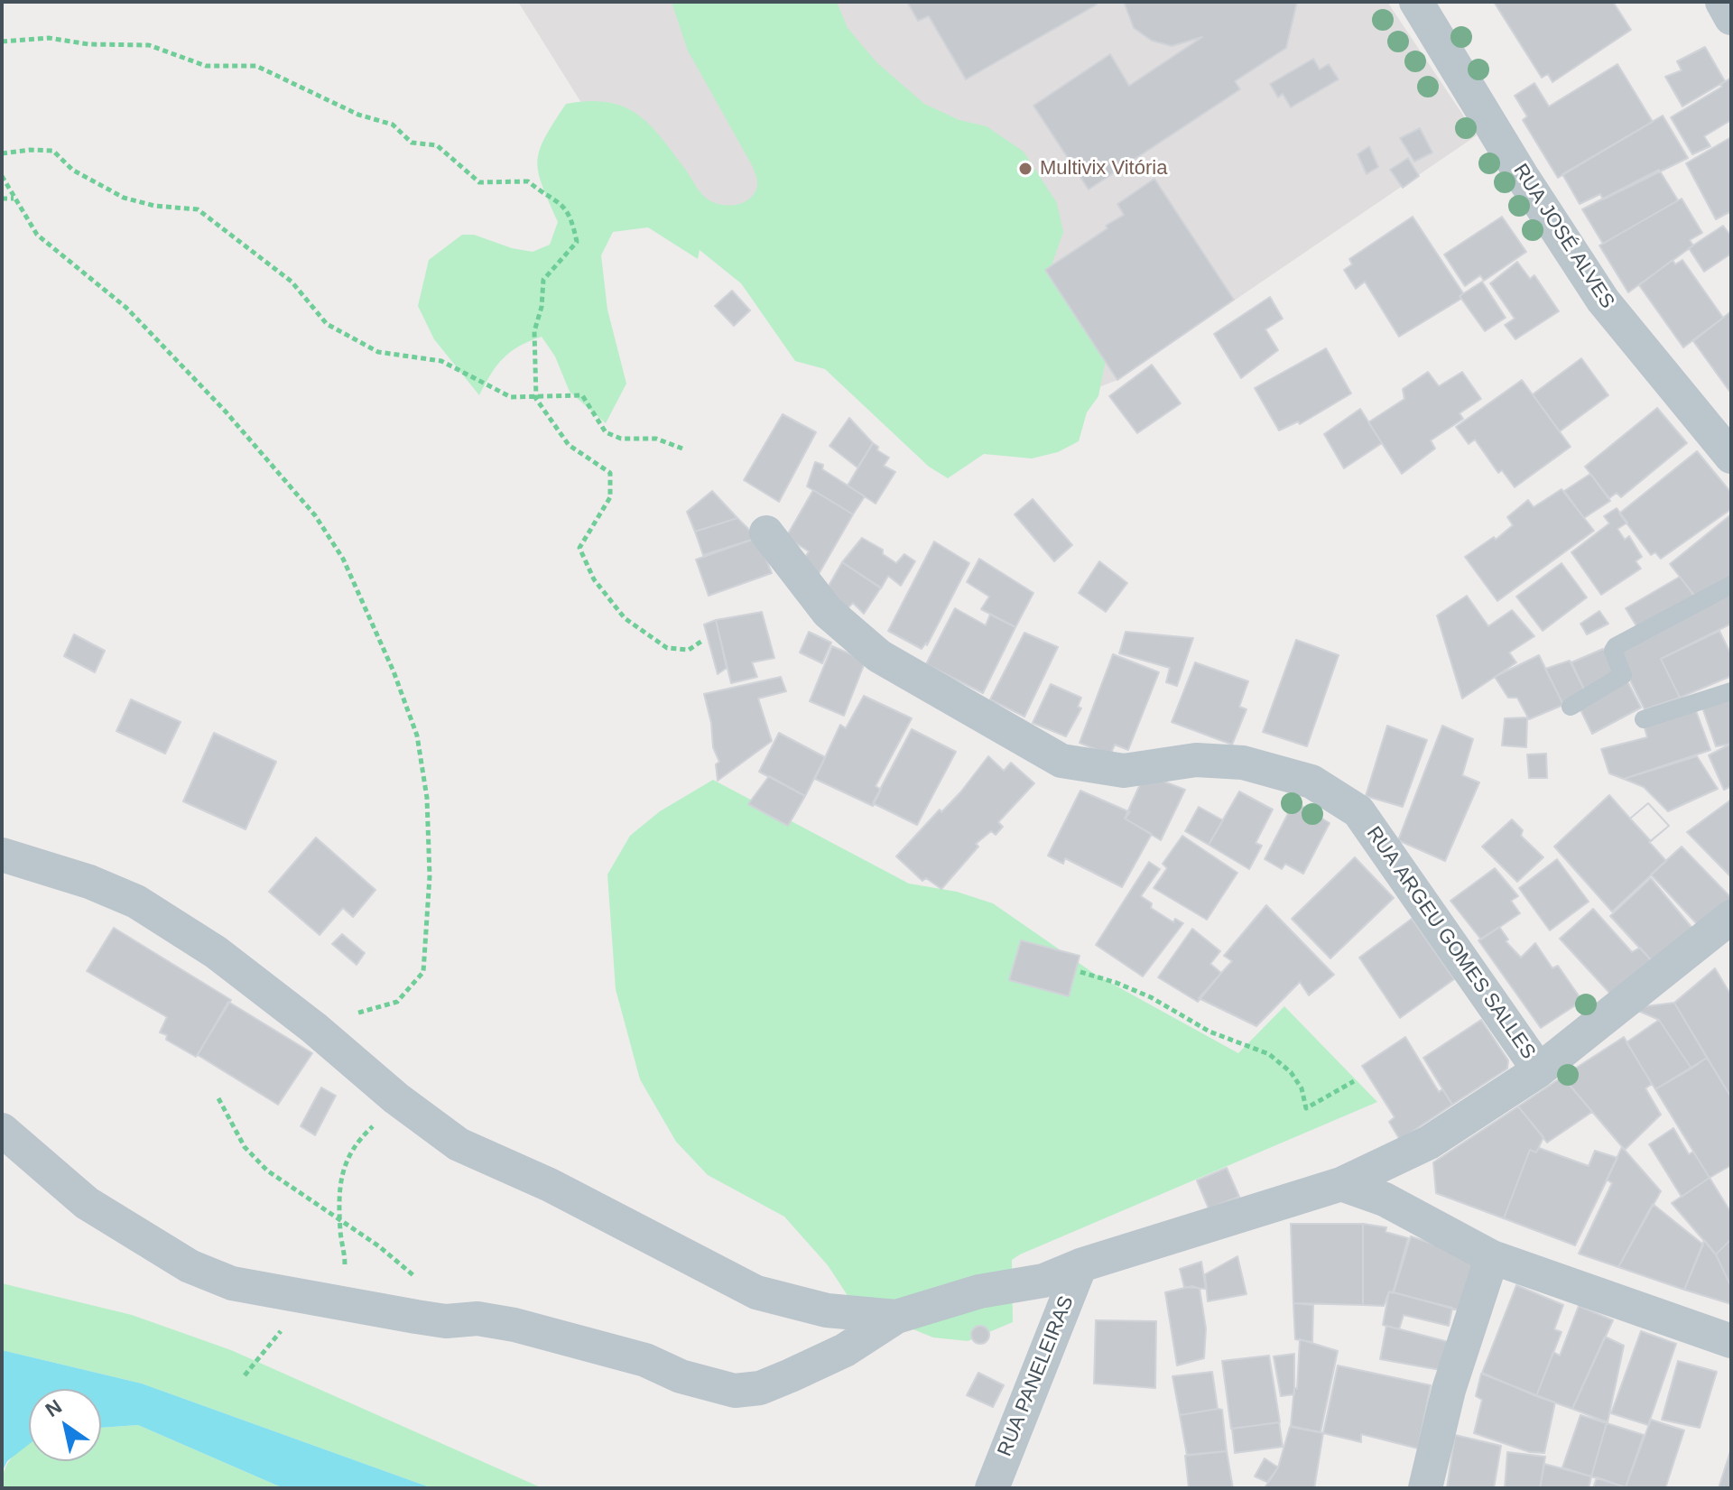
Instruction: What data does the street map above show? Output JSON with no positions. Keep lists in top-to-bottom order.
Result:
{
  "streets": {
    "street": ["RUA JOSÉ ALVES", "RUA ARGEU GOMES SALLES", "RUA PANELEIRAS"]
  },
  "places": ["Multivix Vitória"],
  "north": "top left"
}
